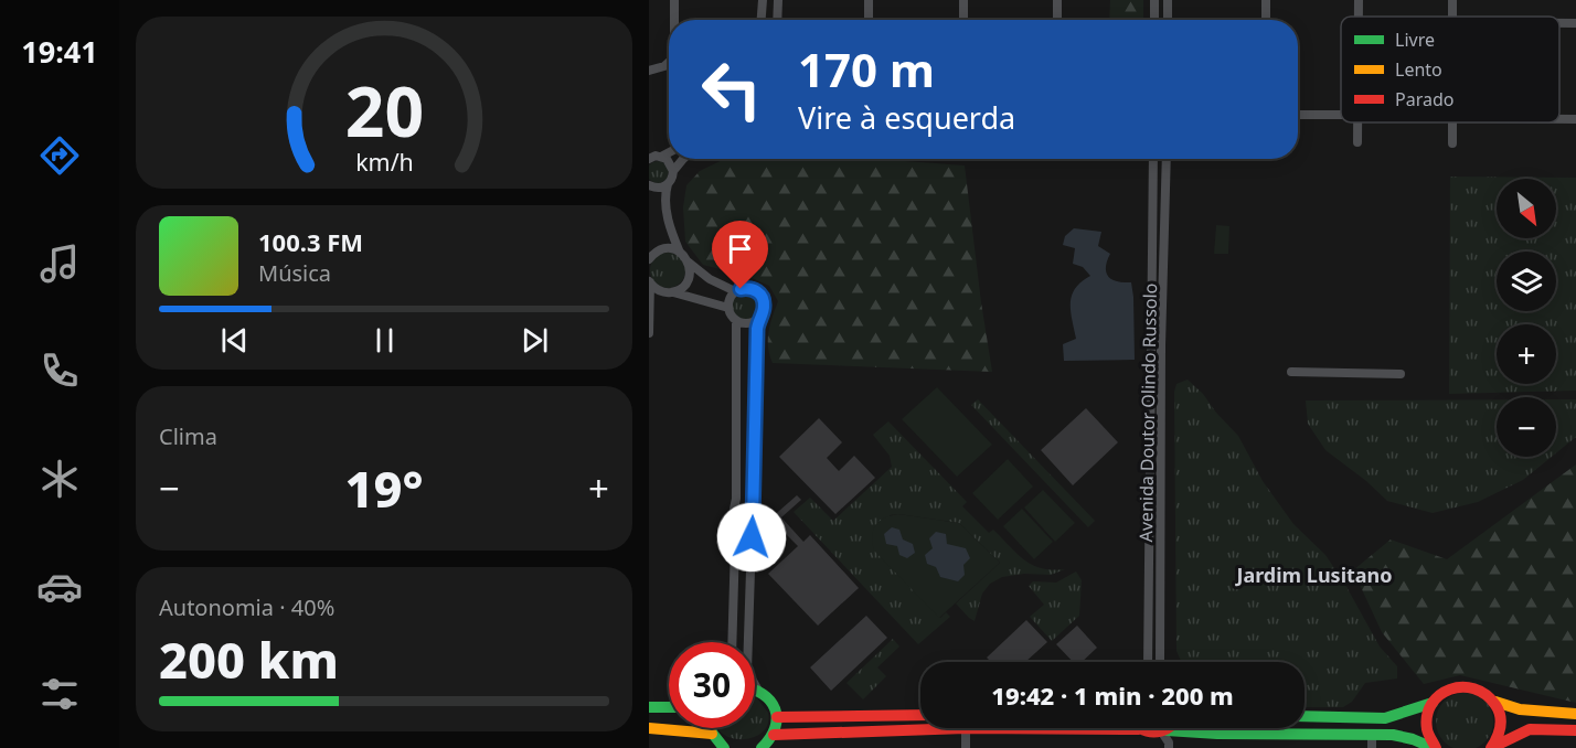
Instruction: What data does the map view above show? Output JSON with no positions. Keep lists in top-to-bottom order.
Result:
{
  "streets": {
    "street": ["Avenida Doutor Olindo Russolo"]
  },
  "districts": ["Jardim Lusitano"],
  "legend": ["Livre", "Lento", "Parado"],
  "north": "bottom right",
  "page": {
    "tabs": "19:41",
    "turn": ["170 m", "Vire à esquerda"],
    "map_buttons": ["+", "−"],
    "song": ["100.3 FM", "Música"],
    "tile": [
      "Clima",
      ["Autonomia · 40%", "200 km"]
    ],
    "heat": ["−", "19°", "+"],
    "limit": "30",
    "trip": "19:42 · 1 min · 200 m",
    "gauge": ["20", "km/h"]
  }
}
